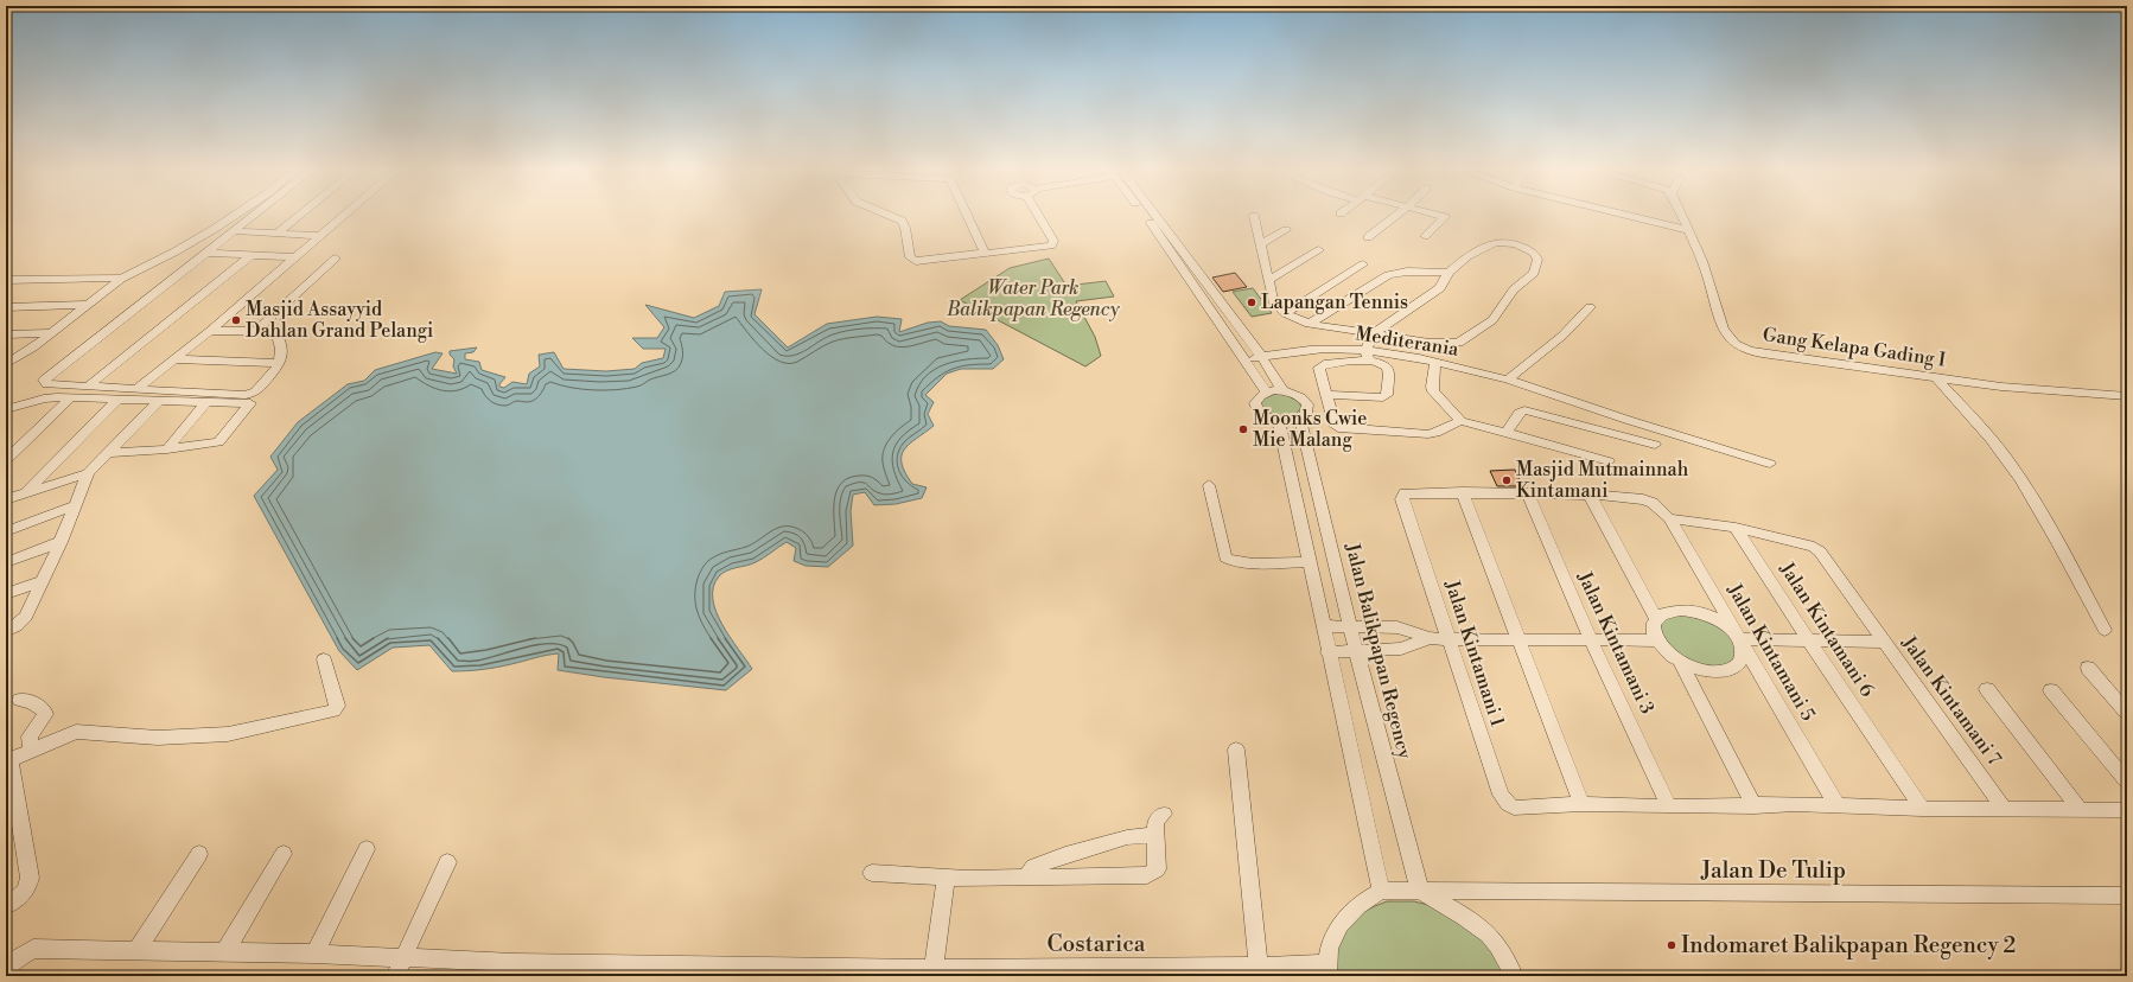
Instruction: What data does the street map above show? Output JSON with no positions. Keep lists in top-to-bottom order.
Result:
{
  "streets": {
    "street": [
      "Mediterania",
      "Gang Kelapa Gading I",
      "Jalan Kintamani 6",
      "Jalan Kintamani 3",
      "Jalan Balikpapan Regency",
      "Jalan Kintamani 5",
      "Jalan Kintamani 1",
      "Jalan Kintamani 7",
      "Jalan De Tulip",
      "Costarica"
    ]
  },
  "crossings": [
    ["Jalan Kintamani 6", "Jalan Kintamani 7"],
    ["Jalan Kintamani 3", "Jalan Kintamani 5"],
    ["Jalan Balikpapan Regency", "Jalan De Tulip"],
    ["Jalan Kintamani 5", "Jalan Kintamani 1"],
    ["Jalan Kintamani 5", "Jalan Kintamani 7"]
  ],
  "parks": ["Water Park Balikpapan Regency"],
  "places": [
    "Lapangan Tennis",
    "Masjid Assayyid Dahlan Grand Pelangi",
    "Moonks Cwie Mie Malang",
    "Masjid Mutmainnah Kintamani",
    "Indomaret Balikpapan Regency 2"
  ]
}
